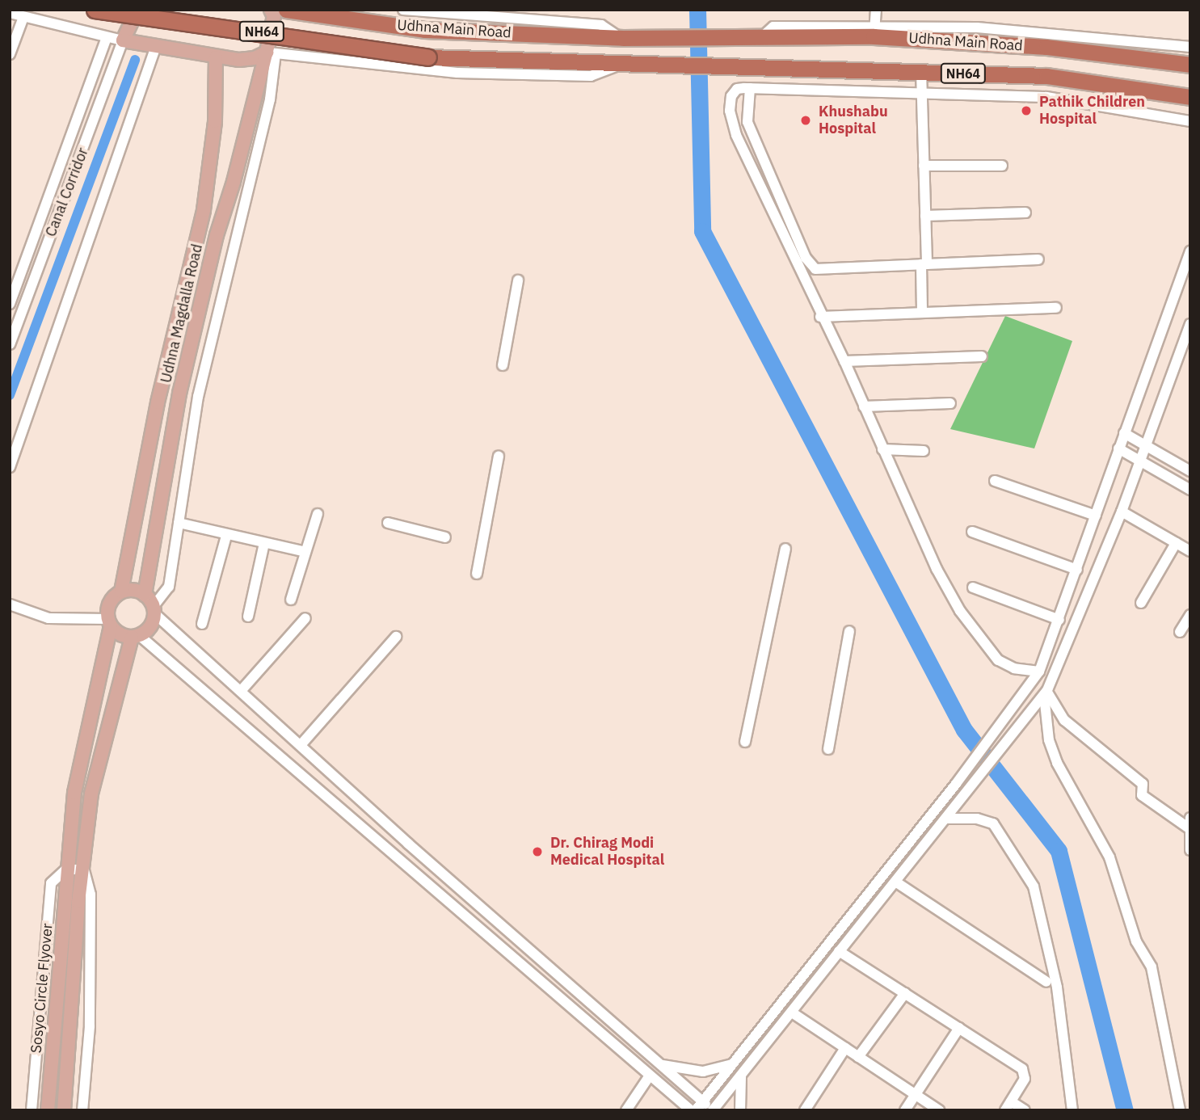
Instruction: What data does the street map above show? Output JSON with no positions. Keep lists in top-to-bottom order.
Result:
{
  "streets": {
    "highway": ["Udhna Main Road", "NH64"],
    "main road": ["Udhna Magdalla Road", "Sosyo Circle Flyover"],
    "street": ["Canal Corridor"]
  },
  "crossings": [
    ["Udhna Magdalla Road", "Sosyo Circle Flyover"]
  ],
  "places": ["Pathik Children Hospital", "Khushabu Hospital", "Dr. Chirag Modi Medical Hospital"]
}
